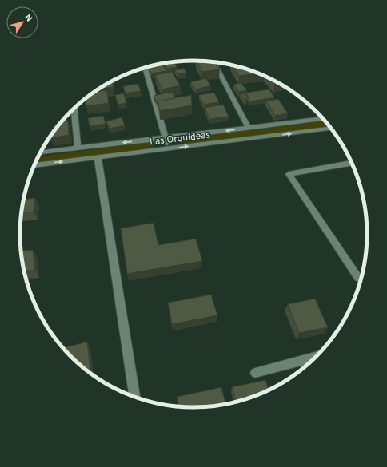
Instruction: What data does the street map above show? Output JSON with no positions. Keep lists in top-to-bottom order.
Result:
{
  "streets": {
    "street": ["Las Orquídeas"]
  },
  "north": "top right"
}
